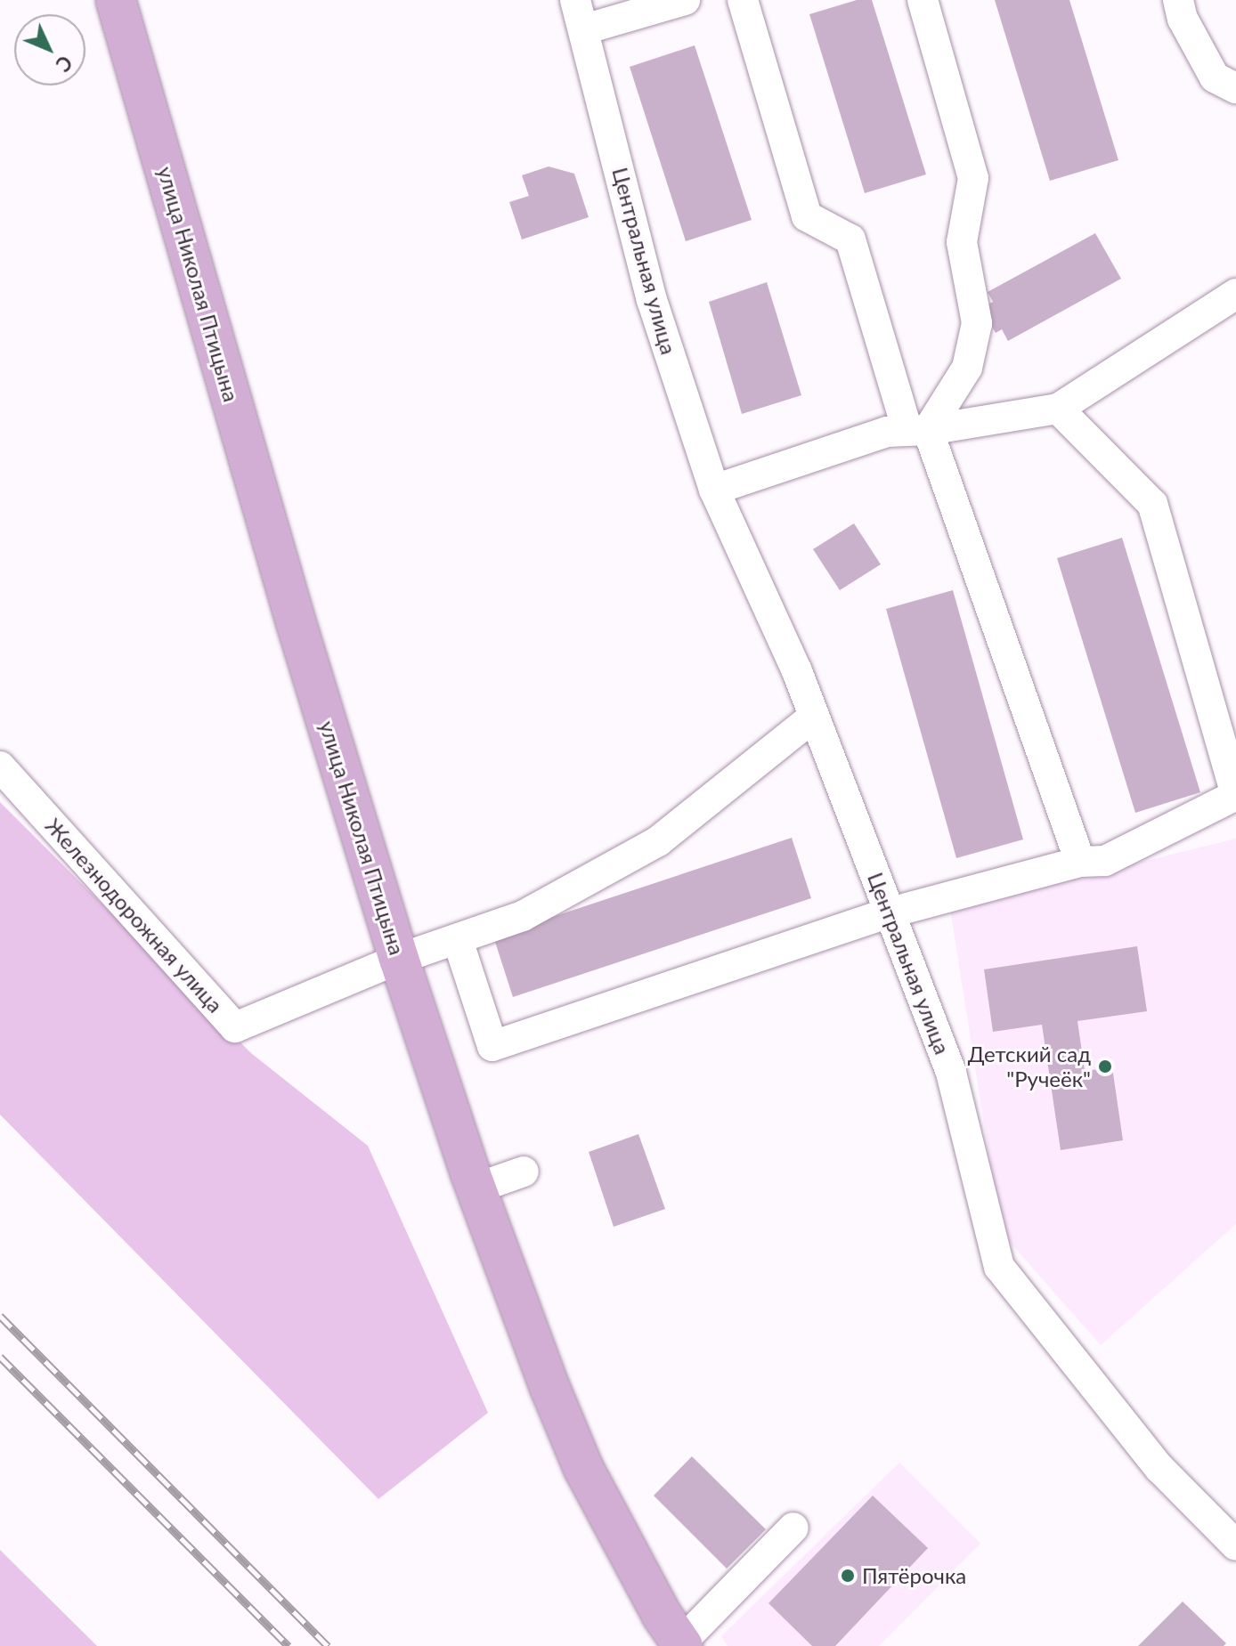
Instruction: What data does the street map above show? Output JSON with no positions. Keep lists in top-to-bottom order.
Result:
{
  "streets": {
    "main road": ["улица Николая Птицына"],
    "street": ["Центральная улица", "Железнодорожная улица"]
  },
  "crossings": [
    ["улица Николая Птицына", "Железнодорожная улица"]
  ],
  "places": ["Детский сад \"Ручеёк\"", "Пятёрочка"],
  "north": "bottom right"
}
